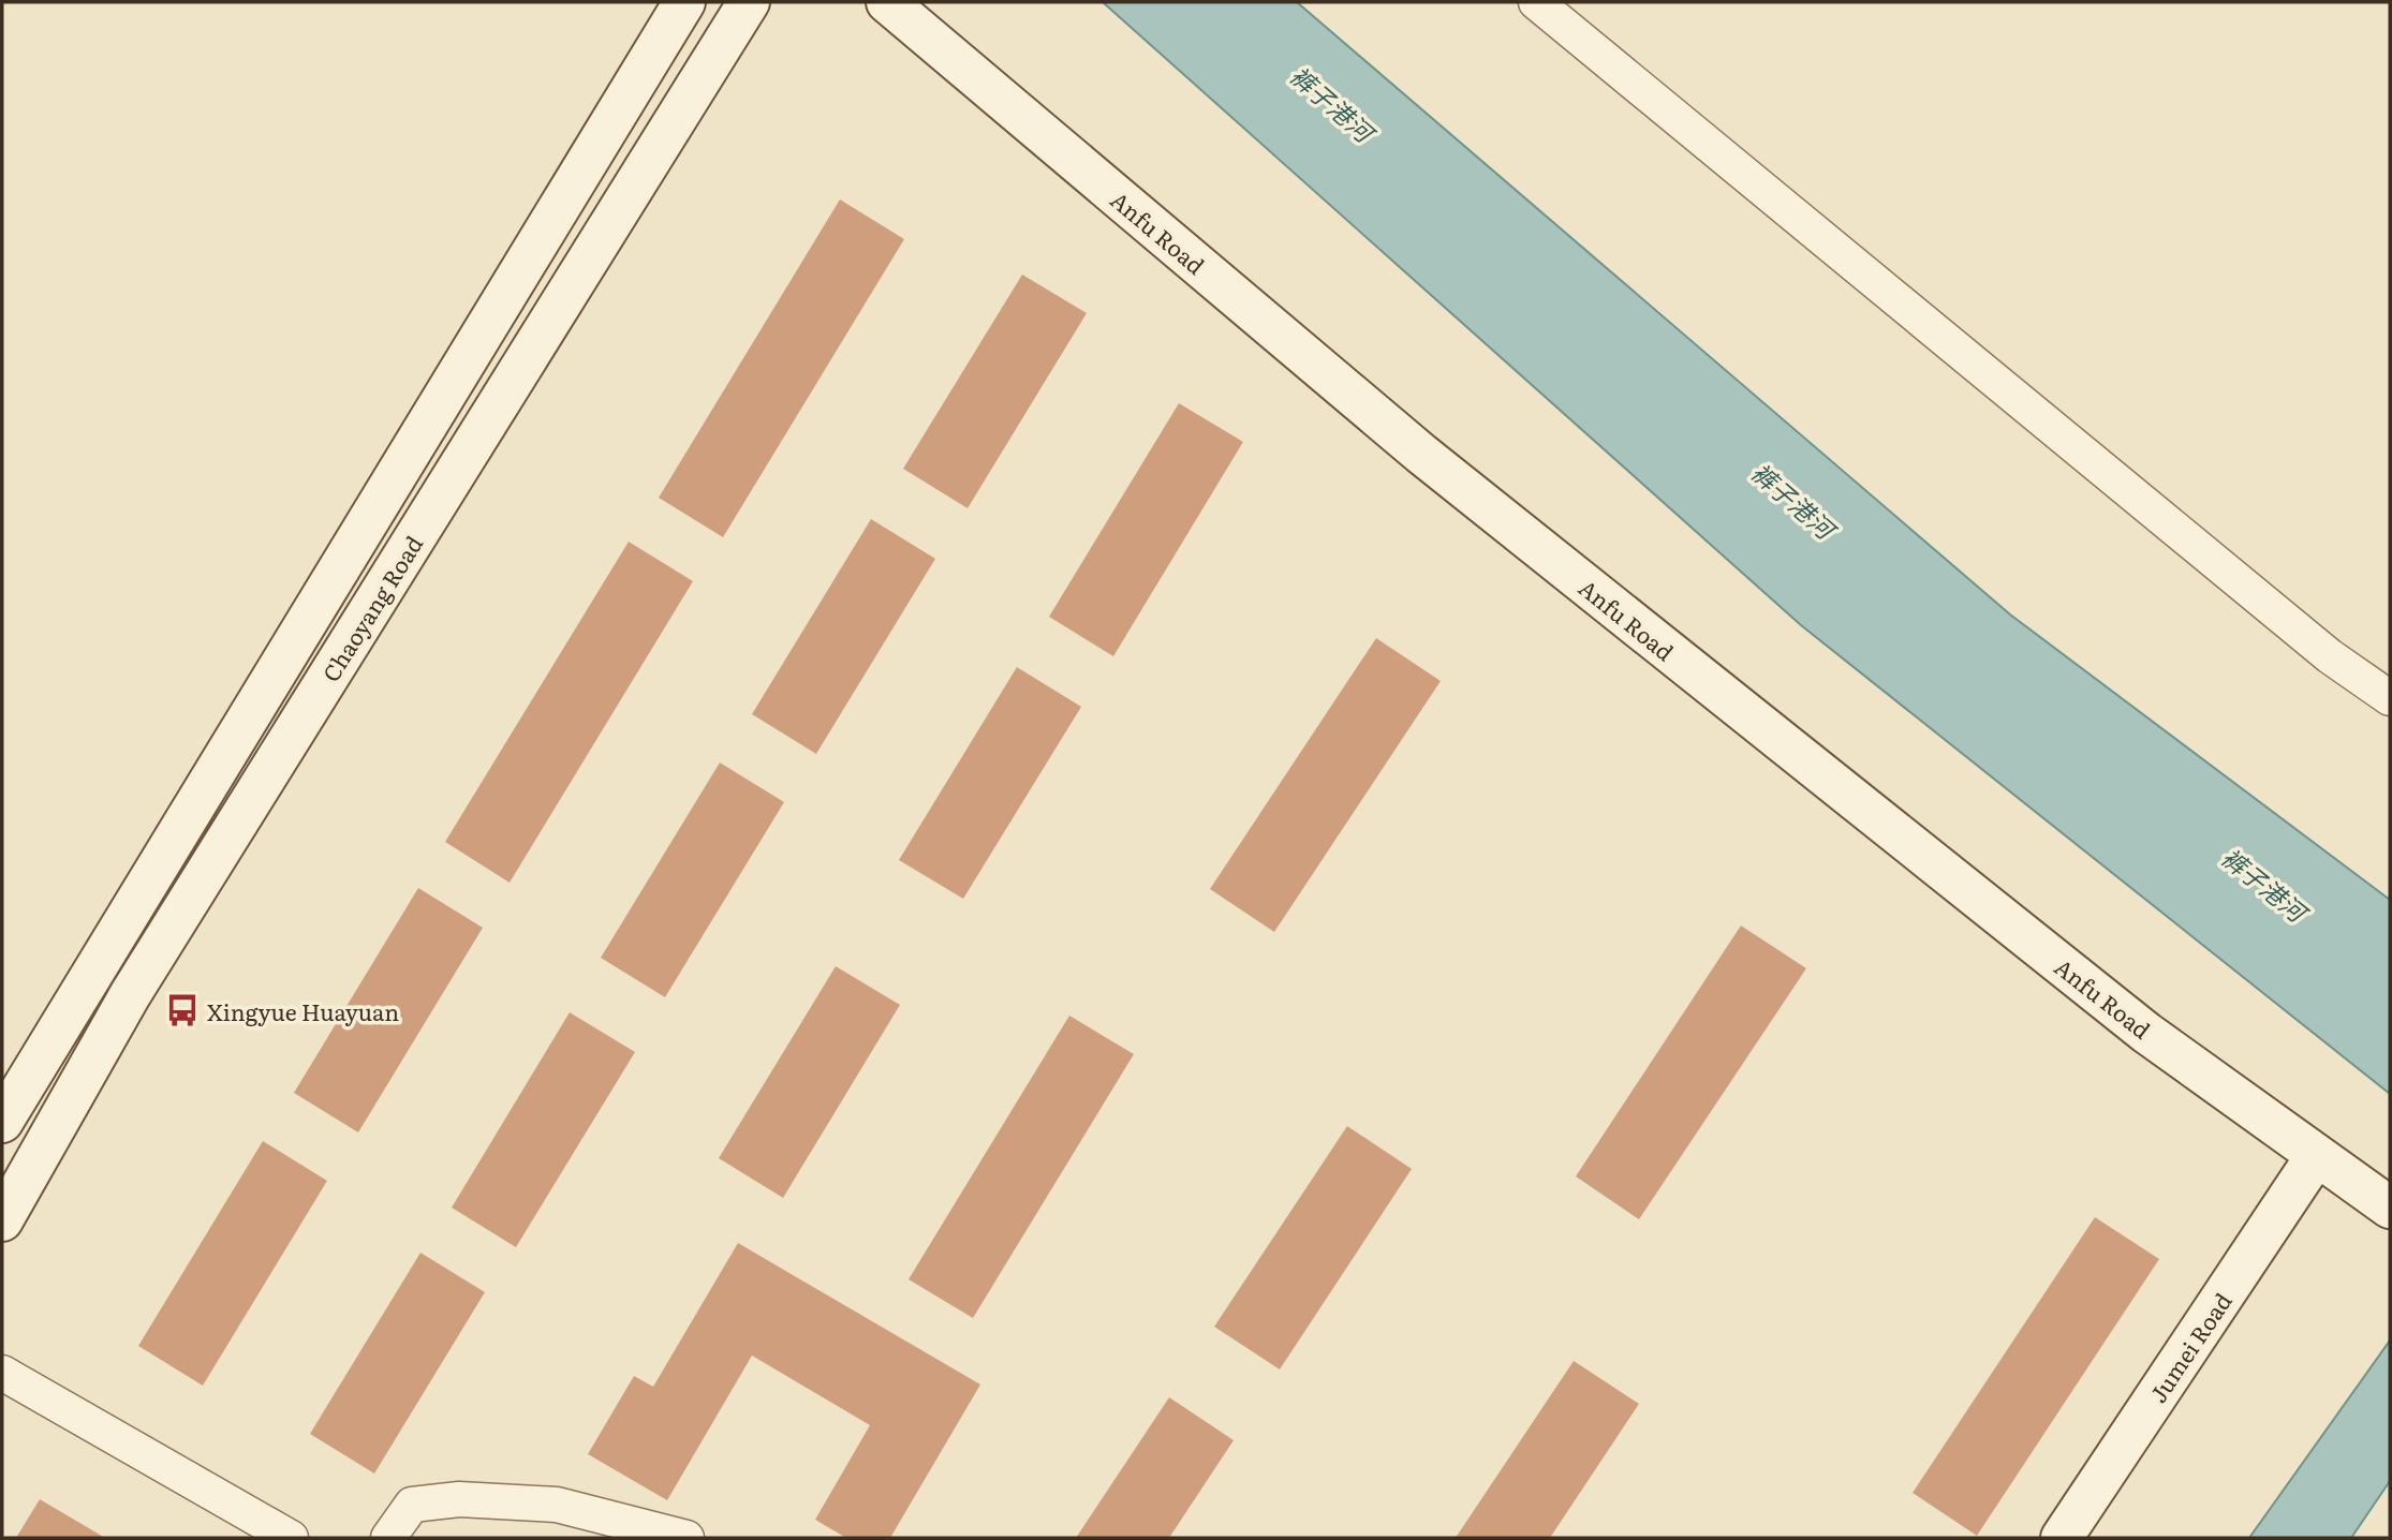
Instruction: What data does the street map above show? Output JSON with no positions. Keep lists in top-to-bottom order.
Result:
{
  "streets": {
    "main road": ["Anfu Road", "Chaoyang Road", "Jumei Road"]
  },
  "crossings": [
    ["Anfu Road", "Jumei Road"]
  ],
  "water": ["裤子港河"],
  "places": {
    "bus stop": ["Xingyue Huayuan"]
  }
}
